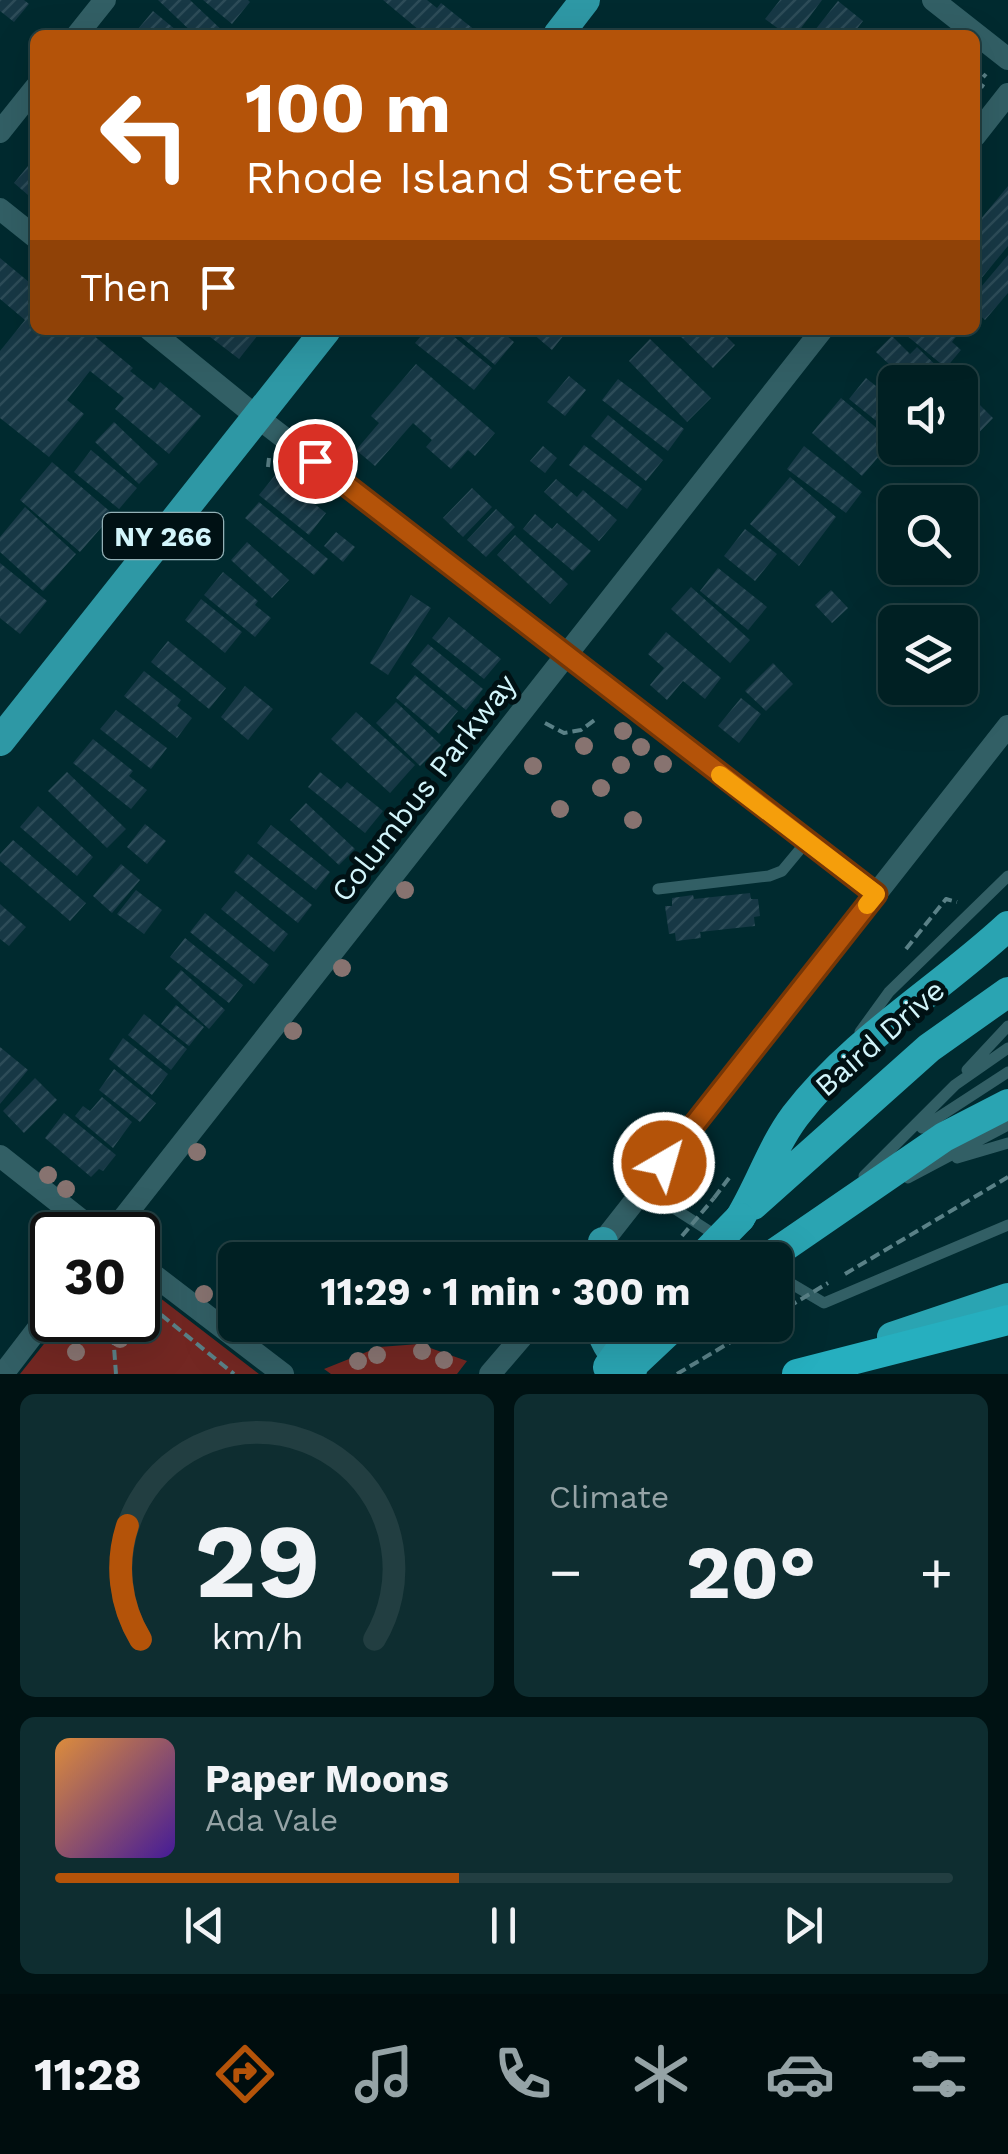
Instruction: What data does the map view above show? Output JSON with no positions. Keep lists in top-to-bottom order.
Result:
{
  "streets": {
    "highway": ["Baird Drive"],
    "main road": ["NY 266"],
    "street": ["Columbus Parkway"]
  },
  "page": {
    "turn": ["100 m", "Rhode Island Street"],
    "then": "Then",
    "limit": "30",
    "trip": "11:29 · 1 min · 300 m",
    "tile": "Climate",
    "heat": ["−", "20°", "+"],
    "song": ["Paper Moons", "Ada Vale"],
    "tabs": "11:28",
    "gauge": ["29", "km/h"]
  }
}
